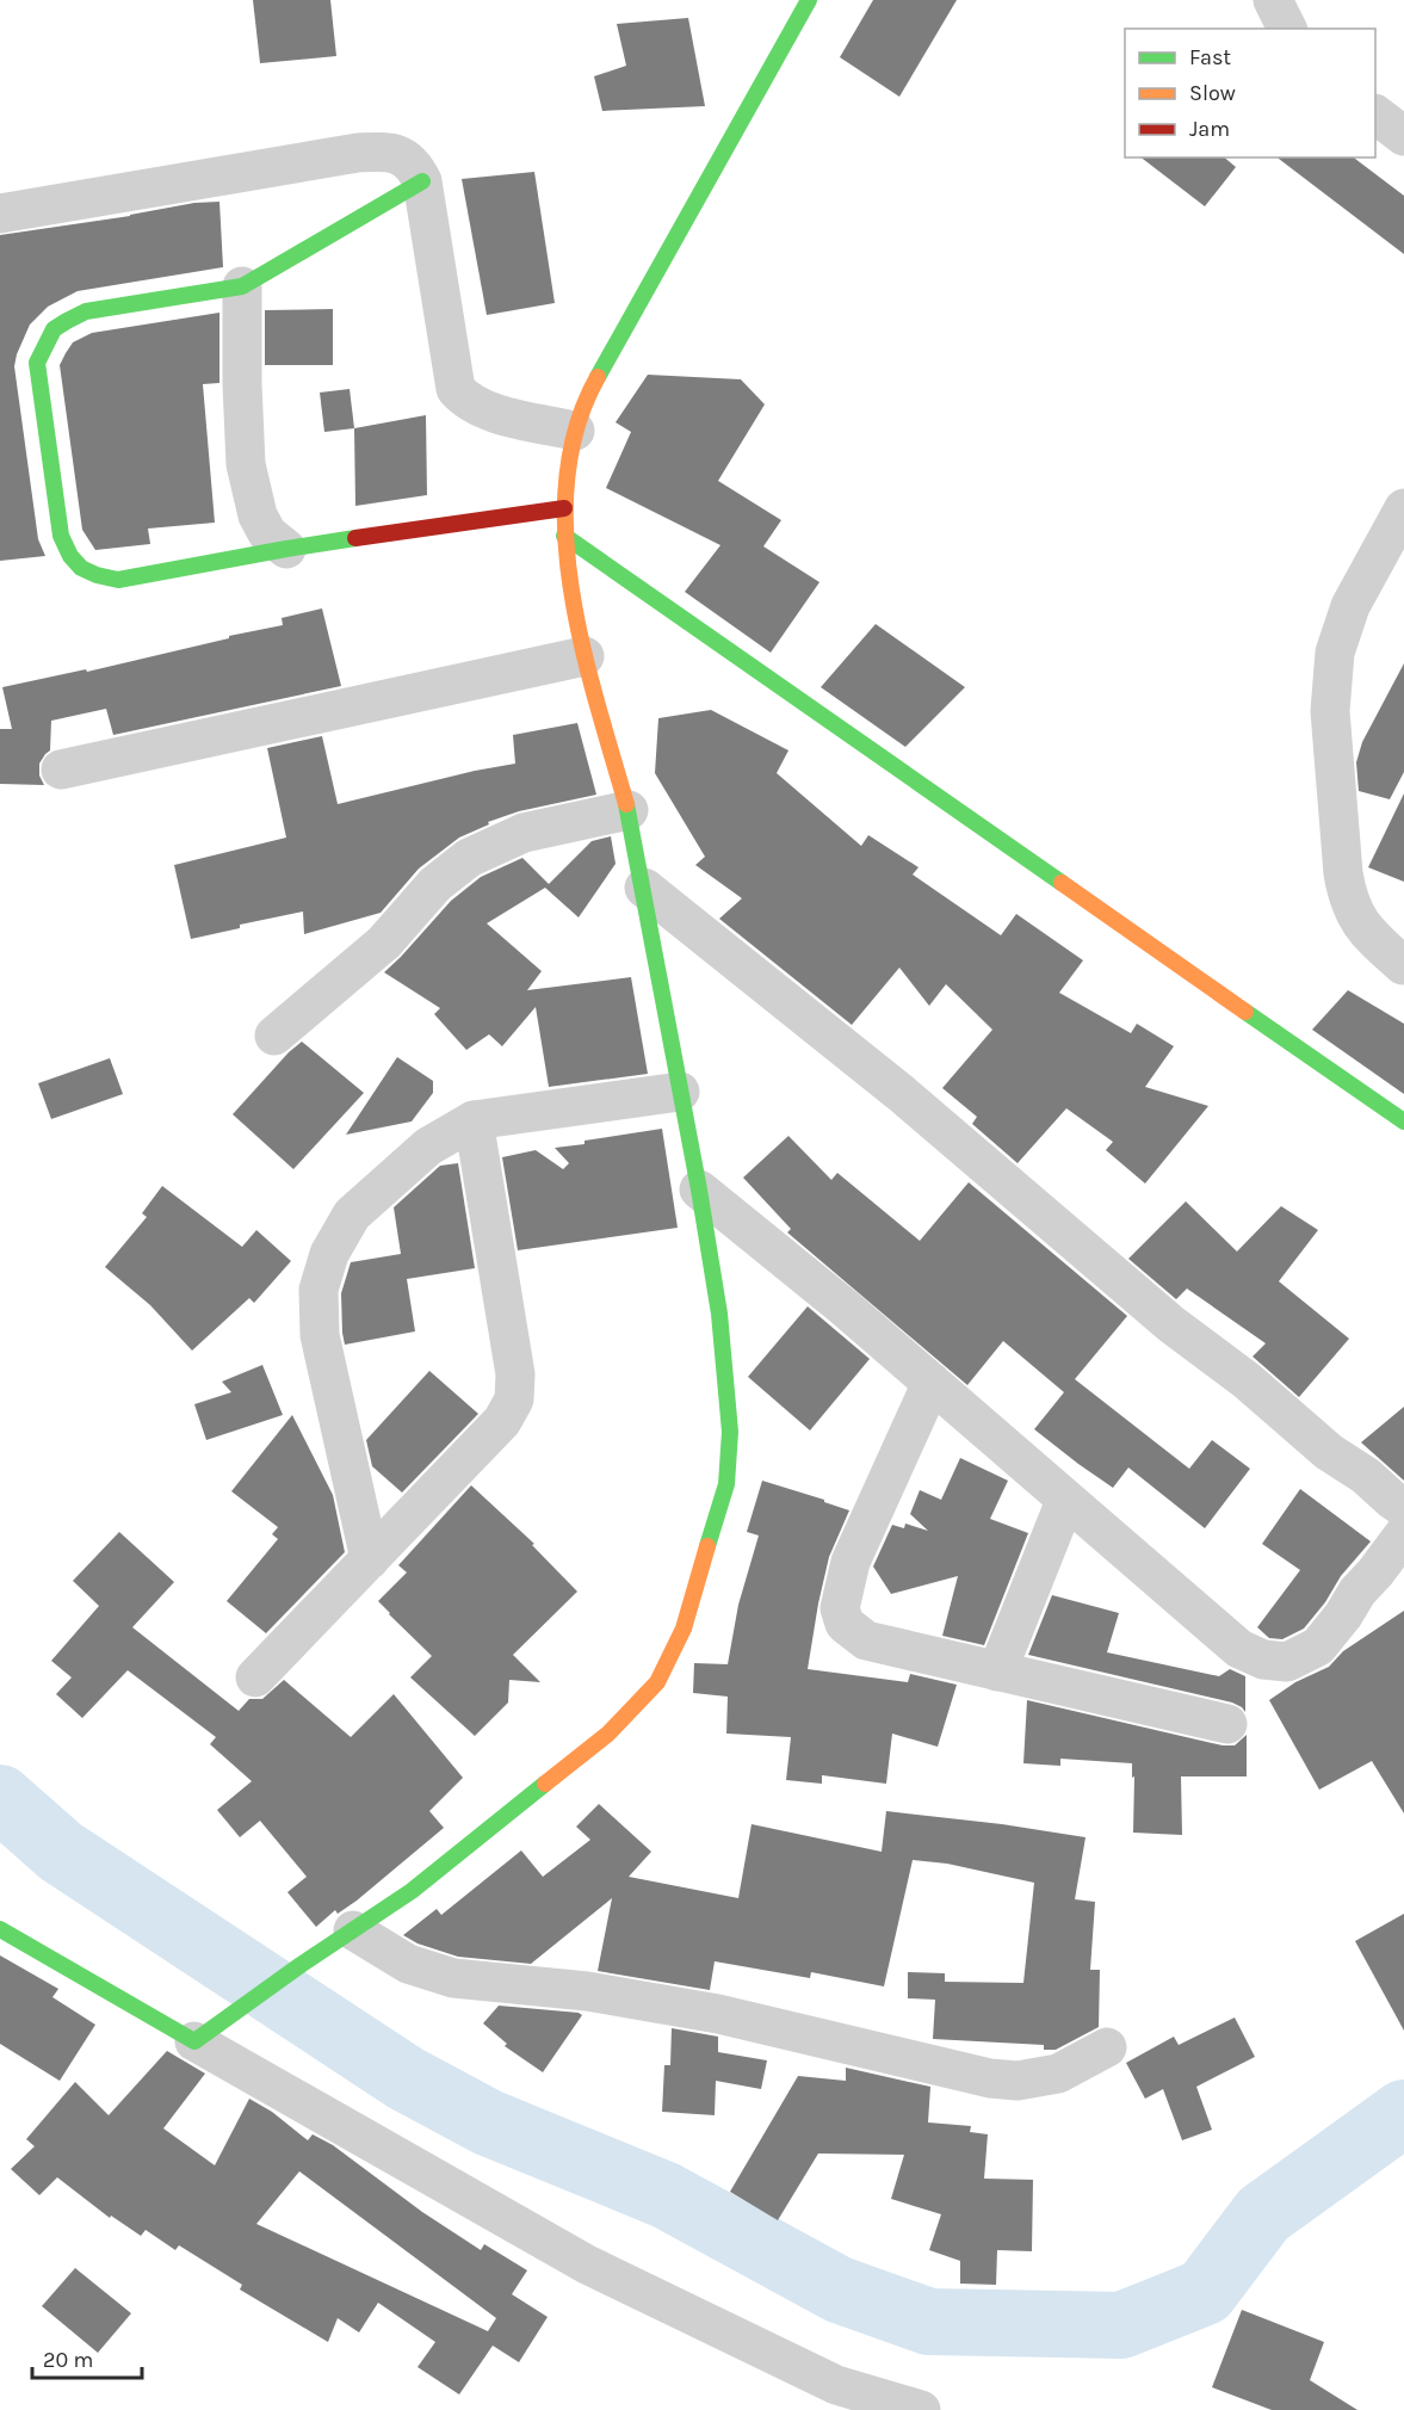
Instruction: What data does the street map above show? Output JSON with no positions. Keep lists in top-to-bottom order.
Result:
{
  "legend": ["Fast", "Slow", "Jam"],
  "scale_bar": "20 m"
}
